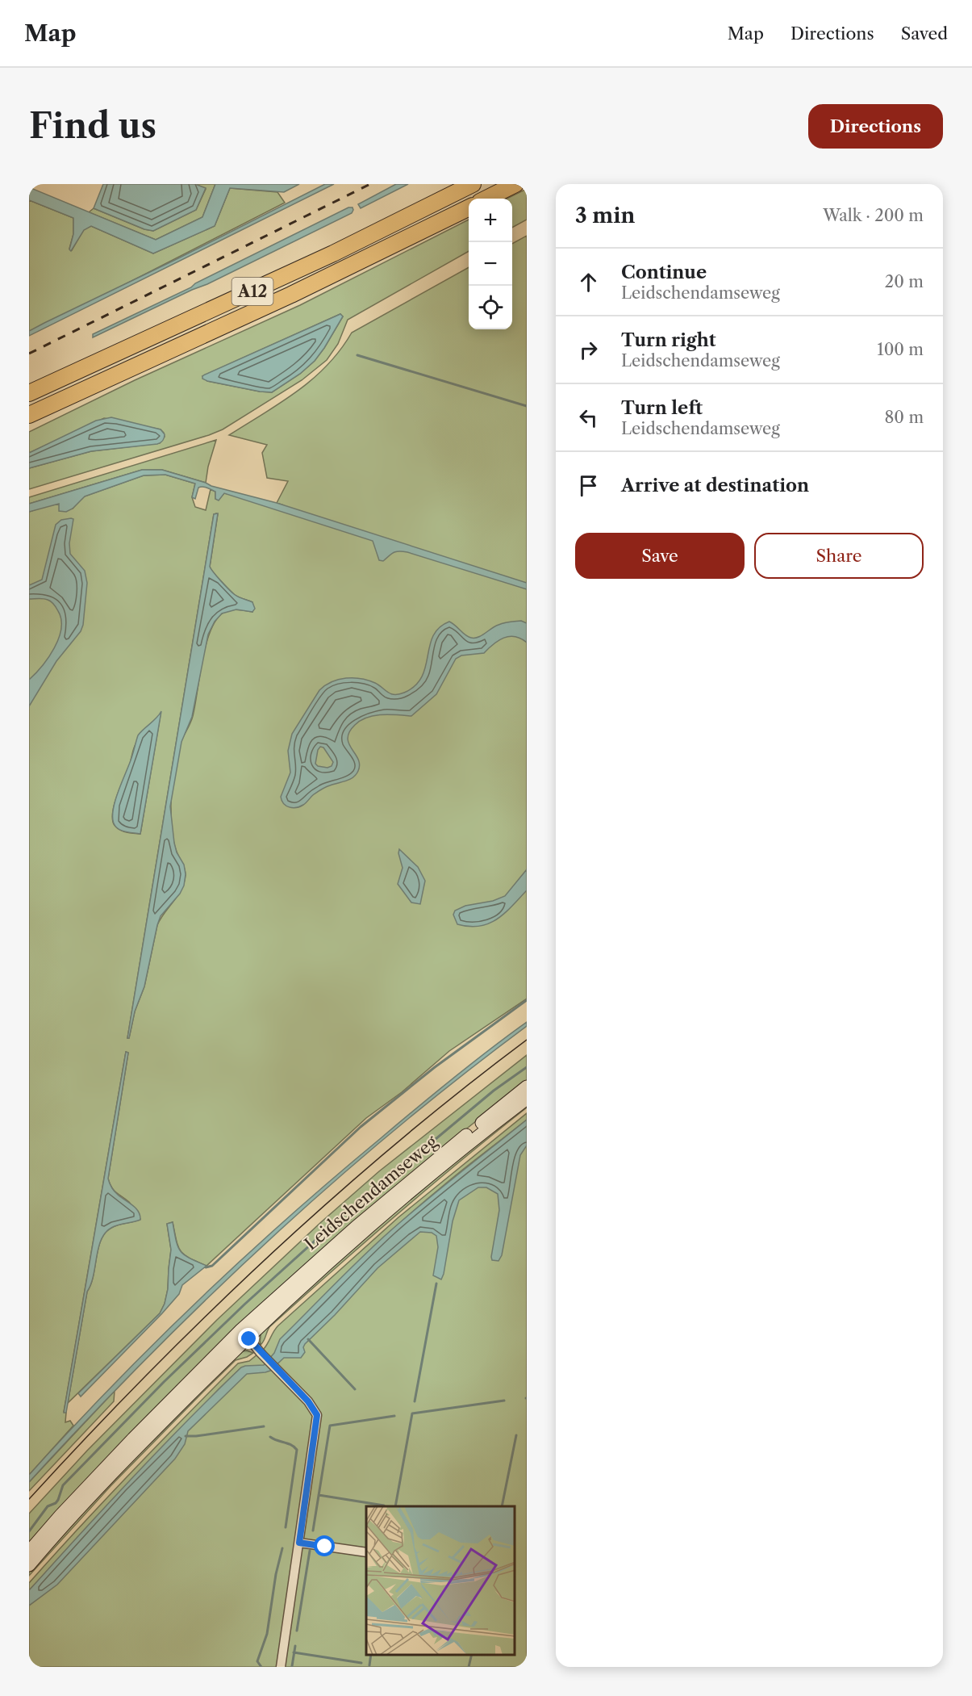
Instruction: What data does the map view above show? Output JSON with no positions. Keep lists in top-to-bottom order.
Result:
{
  "streets": {
    "highway": ["A12"],
    "main road": ["Leidschendamseweg"]
  },
  "page": {
    "header": "Map",
    "nav": ["Map", "Directions", "Saved"],
    "buttons": [
      "Directions",
      ["Save", "Share"]
    ],
    "title": "Find us",
    "heading": ["3 min", "Walk · 200 m"],
    "map_buttons": ["+", "−"],
    "list": [
      ["Continue", "Leidschendamseweg", "20 m"],
      ["Turn right", "Leidschendamseweg", "100 m"],
      ["Turn left", "Leidschendamseweg", "80 m"],
      "Arrive at destination"
    ]
  }
}
